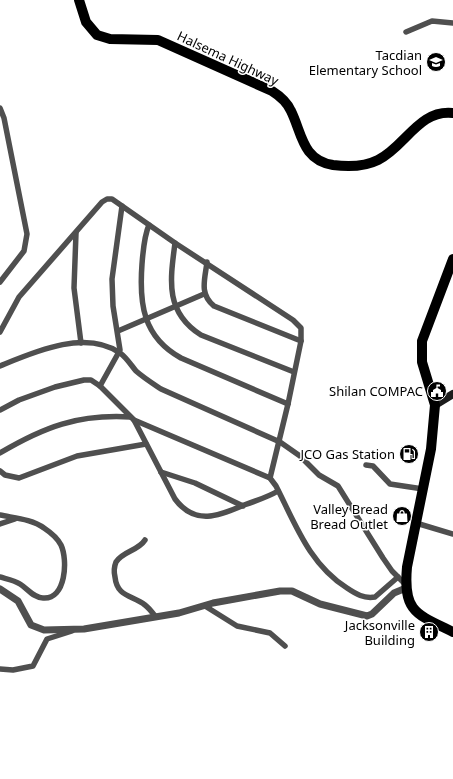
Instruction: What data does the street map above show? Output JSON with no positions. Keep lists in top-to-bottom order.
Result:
{
  "streets": {
    "highway": ["Halsema Highway"]
  },
  "places": {
    "school or university": ["Tacdian Elementary School"],
    "public building": ["Shilan COMPAC"],
    "fuel station": ["JCO Gas Station"],
    "shop": ["Valley Bread Bread Outlet"],
    "building": ["Jacksonville Building"]
  }
}
